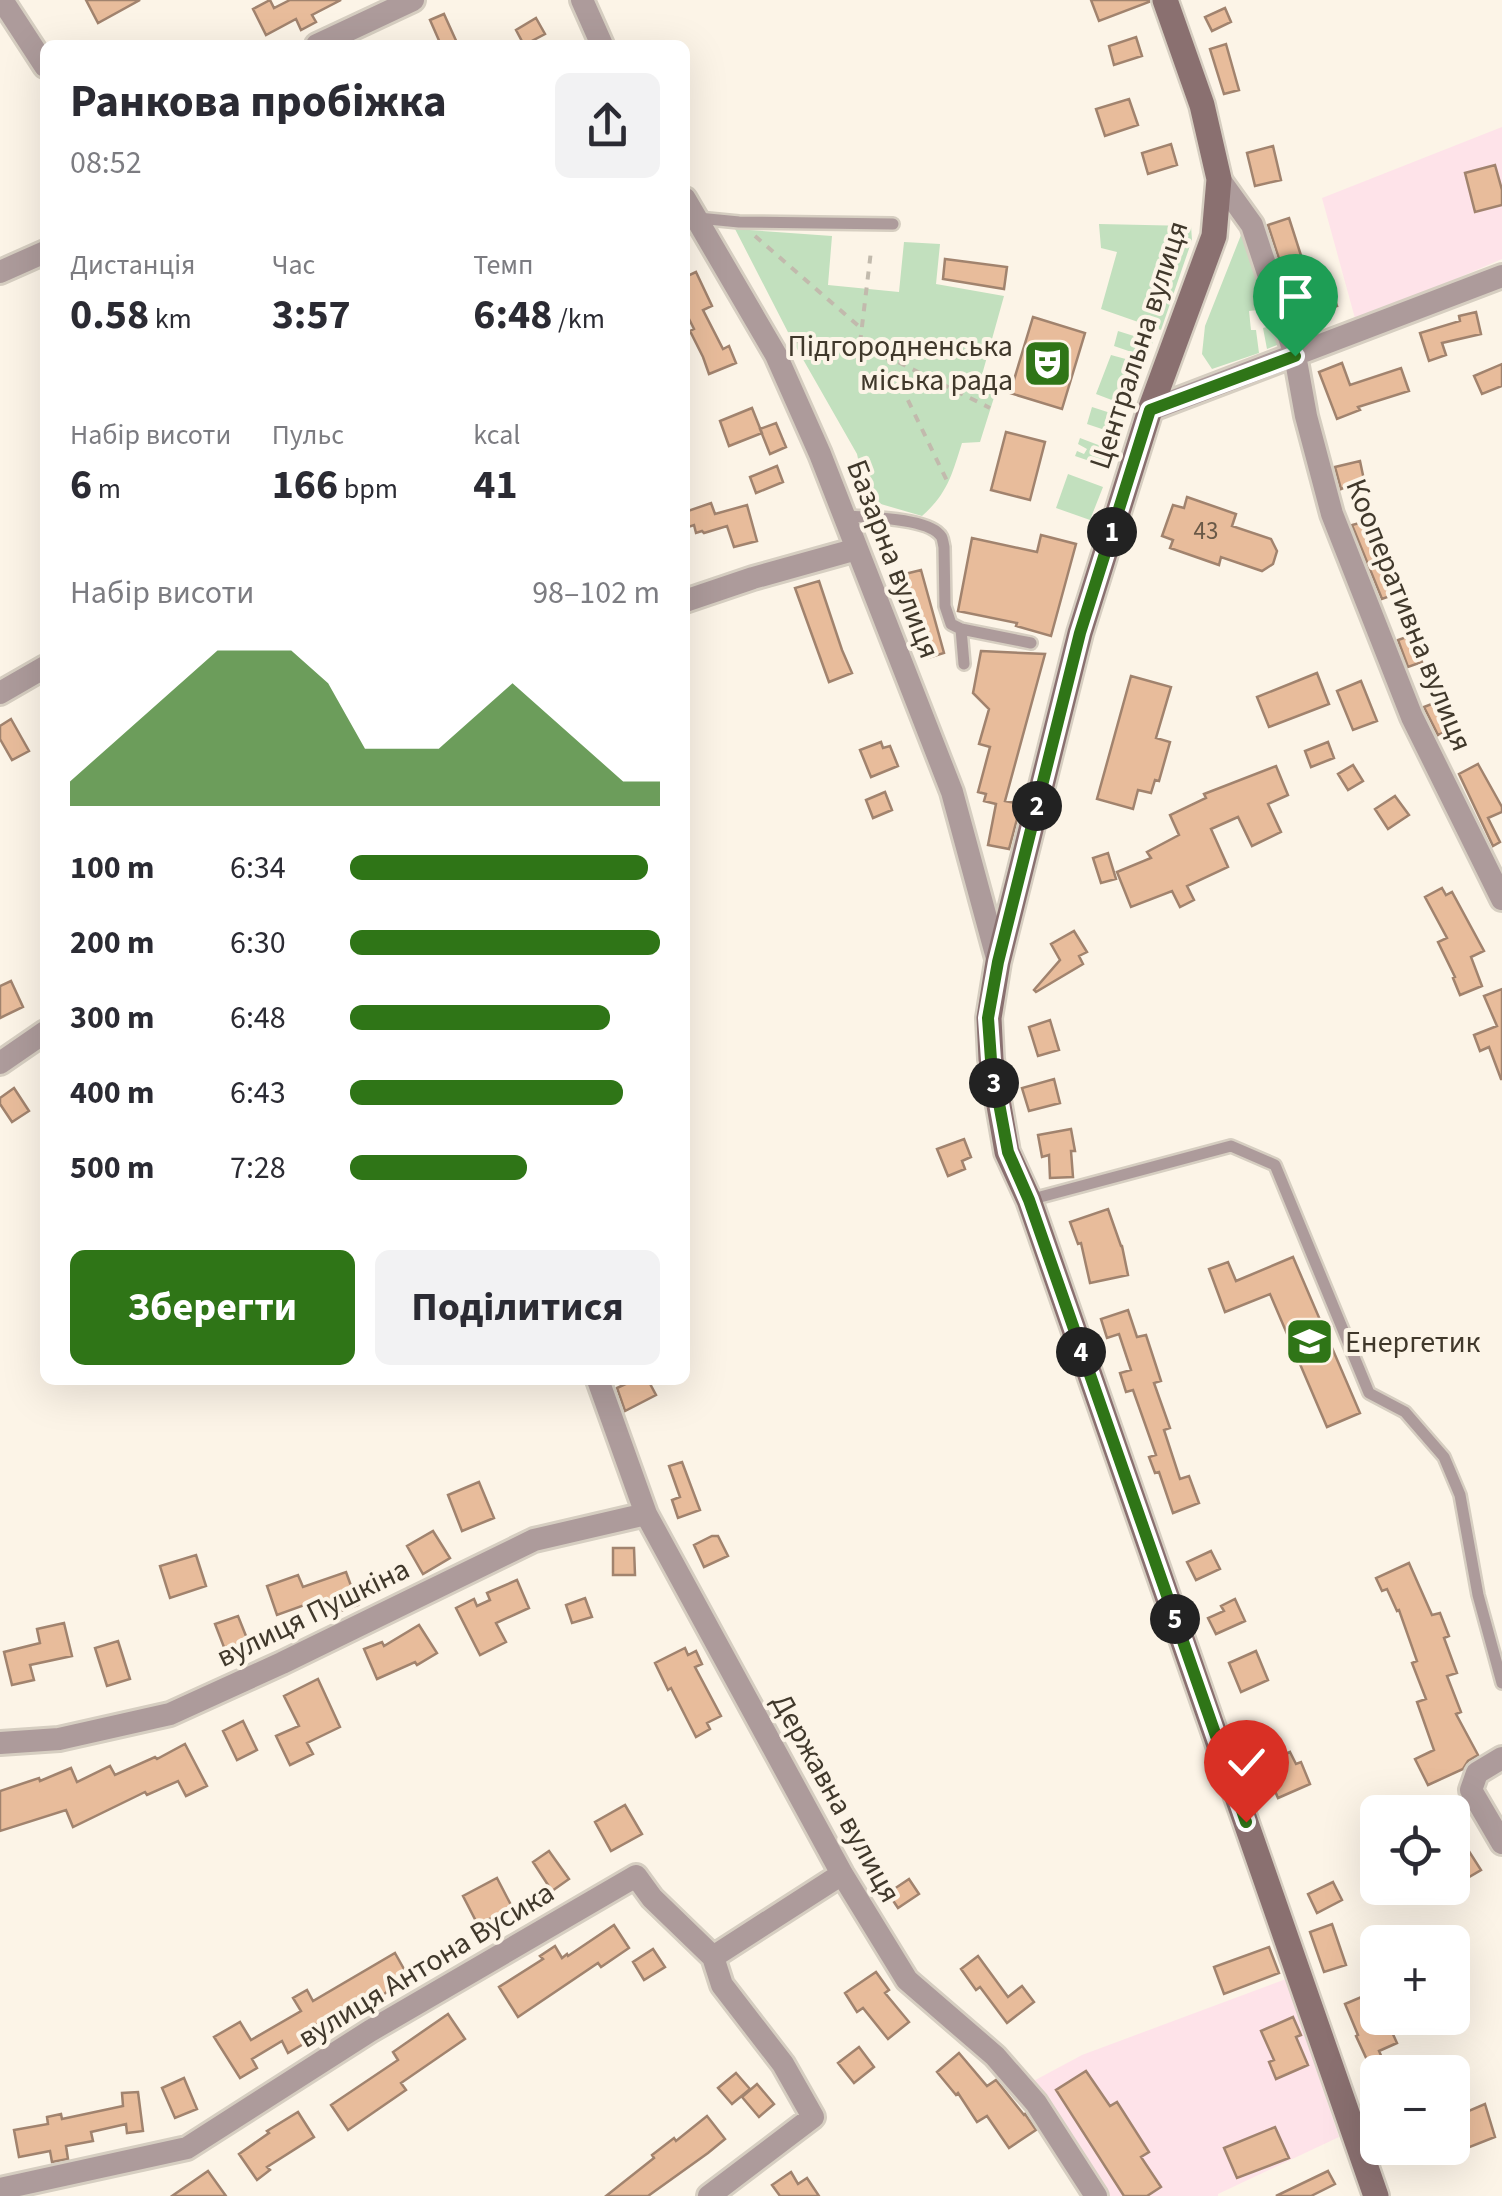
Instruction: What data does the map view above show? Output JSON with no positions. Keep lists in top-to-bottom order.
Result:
{
  "streets": {
    "main road": ["Центральна вулиця"],
    "street": [
      "Базарна вулиця",
      "Кооперативна вулиця",
      "вулиця Пушкіна",
      "Державна вулиця",
      "вулиця Антона Вусика"
    ]
  },
  "crossings": [
    ["Центральна вулиця", "Базарна вулиця"],
    ["Центральна вулиця", "Кооперативна вулиця"],
    ["вулиця Пушкіна", "Державна вулиця"]
  ],
  "places": {
    "theatre": ["Підгородненська міська рада"],
    "school or university": ["Енергетик"]
  },
  "house_numbers": ["43"],
  "page": {
    "heading": ["Ранкова пробіжка", "08:52"],
    "stats": [
      ["Дистанція", "0.58 km"],
      ["Час", "3:57"],
      ["Темп", "6:48 /km"],
      ["Набір висоти", "6 m"],
      ["Пульс", "166 bpm"],
      ["kcal", "41"]
    ],
    "pins": [
      "1",
      "2",
      "3",
      "4",
      "5"
    ],
    "chart": ["Набір висоти", "98–102 m"],
    "list": [
      {
        "name": "100 m",
        "note": "6:34"
      },
      {
        "name": "200 m",
        "note": "6:30"
      },
      {
        "name": "300 m",
        "note": "6:48"
      },
      {
        "name": "400 m",
        "note": "6:43"
      },
      {
        "name": "500 m",
        "note": "7:28"
      }
    ],
    "buttons": ["Зберегти", "Поділитися"],
    "map_buttons": ["+", "−"]
  }
}
